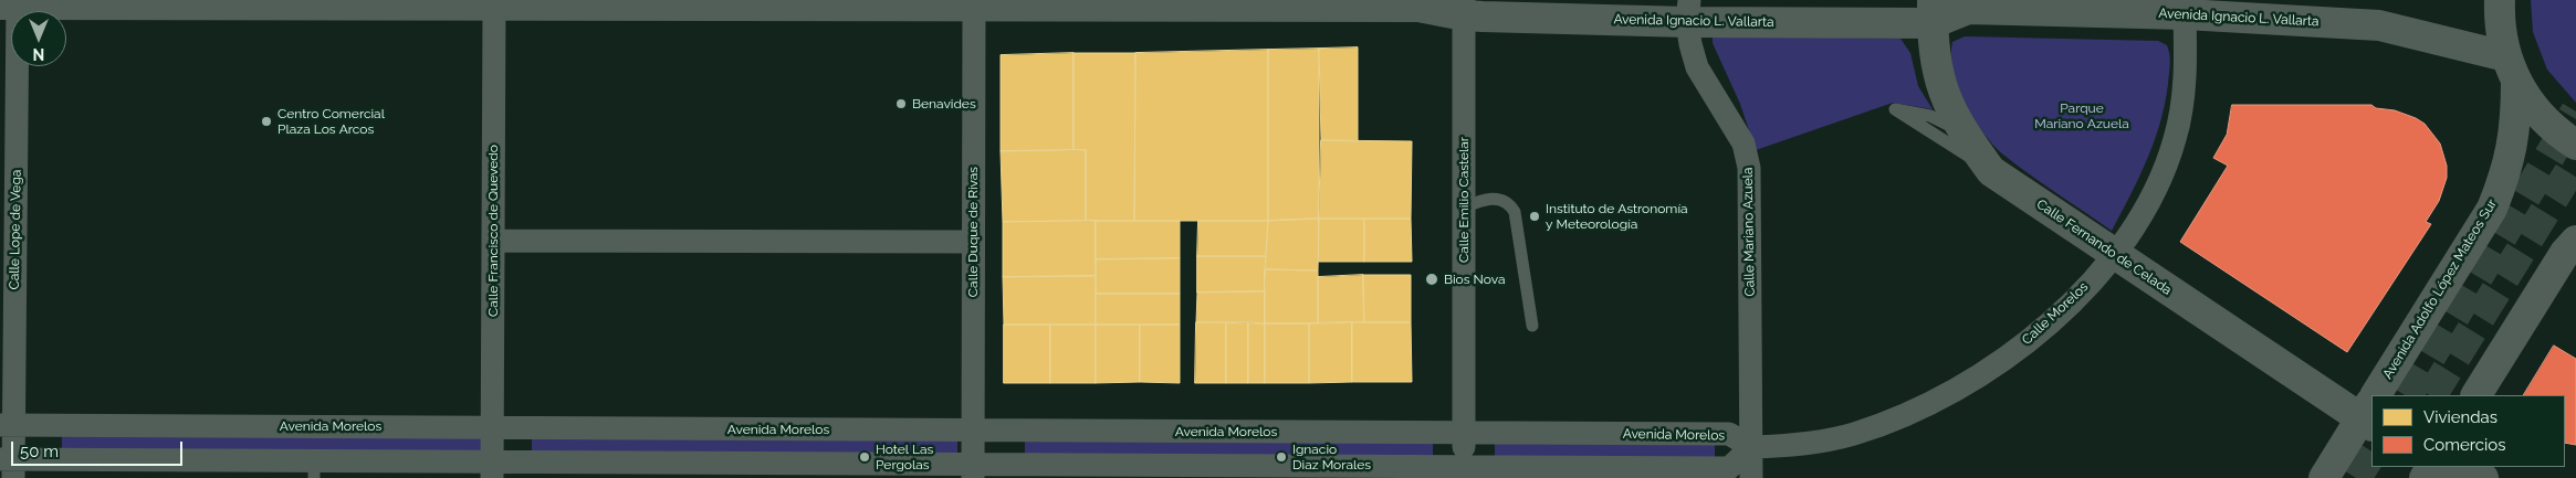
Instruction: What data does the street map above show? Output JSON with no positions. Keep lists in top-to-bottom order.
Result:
{
  "streets": {
    "main road": ["Avenida Ignacio L. Vallarta", "Calle Fernando de Celada", "Avenida Adolfo López Mateos Sur"],
    "street": [
      "Calle Emilio Castelar",
      "Calle Lope de Vega",
      "Calle Francisco de Quevedo",
      "Calle Duque de Rivas",
      "Calle Mariano Azuela",
      "Calle Morelos",
      "Avenida Morelos"
    ]
  },
  "crossings": [
    ["Avenida Ignacio L. Vallarta", "Calle Emilio Castelar"],
    ["Avenida Ignacio L. Vallarta", "Calle Lope de Vega"],
    ["Avenida Ignacio L. Vallarta", "Calle Francisco de Quevedo"],
    ["Avenida Ignacio L. Vallarta", "Calle Duque de Rivas"],
    ["Avenida Ignacio L. Vallarta", "Calle Mariano Azuela"],
    ["Avenida Ignacio L. Vallarta", "Calle Fernando de Celada"],
    ["Avenida Ignacio L. Vallarta", "Avenida Adolfo López Mateos Sur"],
    ["Avenida Ignacio L. Vallarta", "Calle Morelos"],
    ["Calle Emilio Castelar", "Avenida Morelos"],
    ["Calle Lope de Vega", "Avenida Morelos"],
    ["Calle Francisco de Quevedo", "Avenida Morelos"],
    ["Calle Duque de Rivas", "Avenida Morelos"],
    ["Calle Mariano Azuela", "Calle Morelos"],
    ["Calle Mariano Azuela", "Avenida Morelos"],
    ["Calle Fernando de Celada", "Avenida Adolfo López Mateos Sur"],
    ["Calle Fernando de Celada", "Calle Morelos"],
    ["Calle Morelos", "Avenida Morelos"]
  ],
  "parks": ["Parque Mariano Azuela"],
  "places": [
    "Benavides",
    "Centro Comercial Plaza Los Arcos",
    "Instituto de Astronomía y Meteorología",
    "Bios Nova",
    "Hotel Las Pergolas",
    "Ignacio Diaz Morales"
  ],
  "legend": ["Viviendas", "Comercios"],
  "scale_bar": "50 m",
  "north": "bottom"
}
